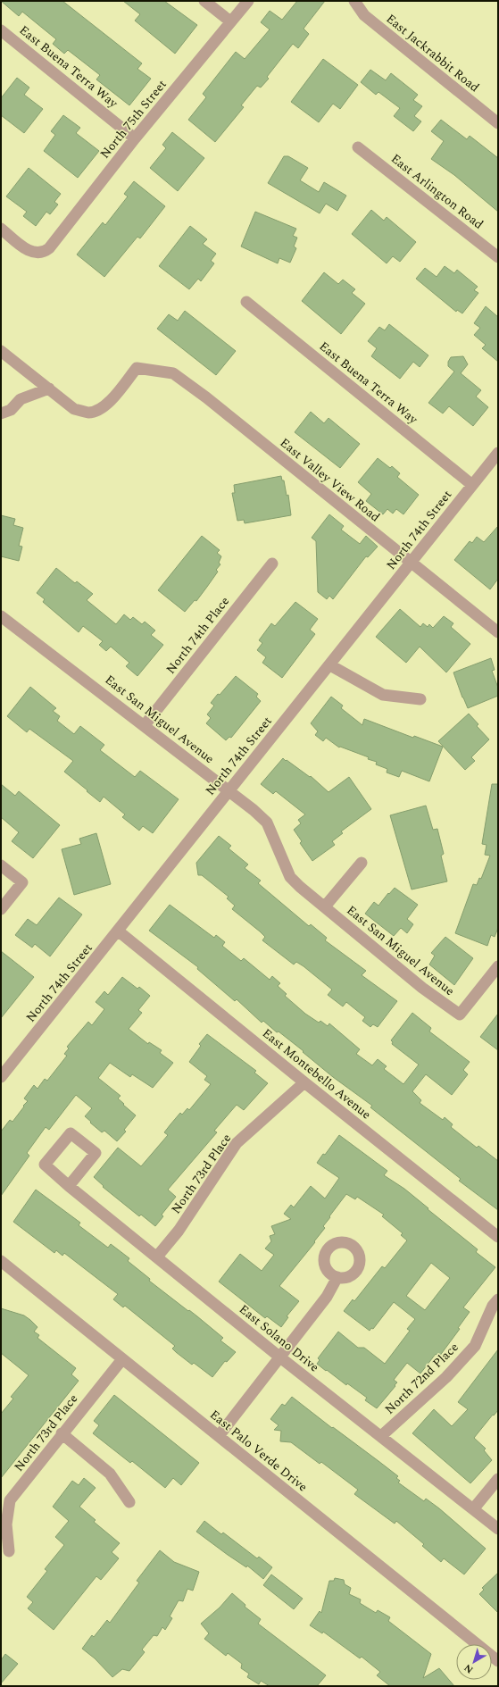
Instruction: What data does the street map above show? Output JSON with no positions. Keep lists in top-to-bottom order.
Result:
{
  "streets": {
    "street": [
      "East Jackrabbit Road",
      "East Buena Terra Way",
      "North 75th Street",
      "East Arlington Road",
      "East Valley View Road",
      "North 74th Street",
      "North 74th Place",
      "East San Miguel Avenue",
      "East Montebello Avenue",
      "North 73rd Place",
      "East Solano Drive",
      "North 72nd Place",
      "East Palo Verde Drive"
    ]
  },
  "crossings": [
    ["East Buena Terra Way", "North 75th Street"],
    ["East Buena Terra Way", "North 74th Street"],
    ["East Valley View Road", "North 74th Street"],
    ["North 74th Street", "East San Miguel Avenue"],
    ["North 74th Street", "East Montebello Avenue"],
    ["North 74th Place", "East San Miguel Avenue"],
    ["East Montebello Avenue", "North 73rd Place"],
    ["North 73rd Place", "East Solano Drive"],
    ["North 73rd Place", "East Palo Verde Drive"],
    ["East Solano Drive", "North 72nd Place"]
  ],
  "north": "bottom left"
}
